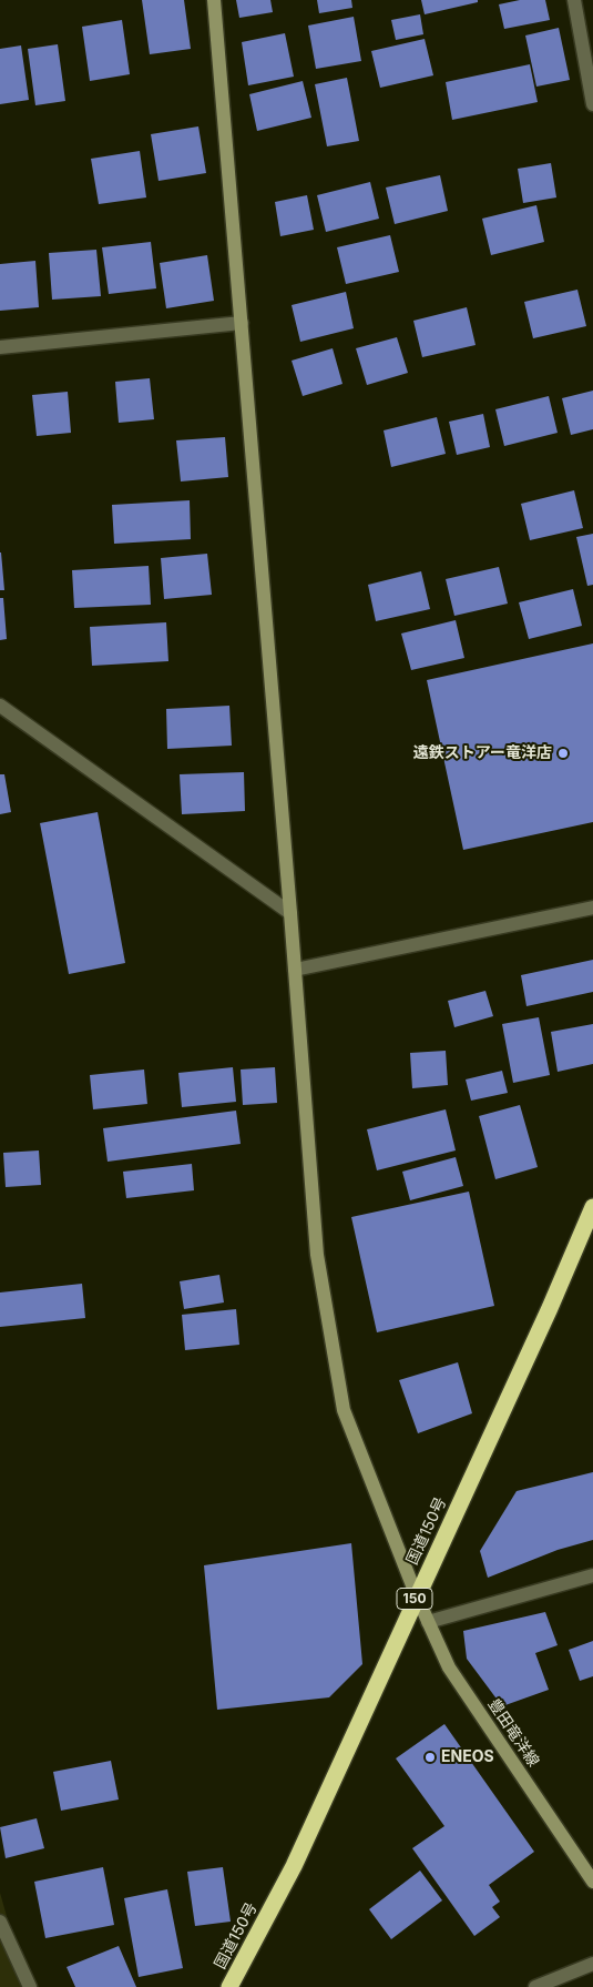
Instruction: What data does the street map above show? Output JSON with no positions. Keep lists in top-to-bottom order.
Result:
{
  "streets": {
    "highway": ["国道150号", "150"],
    "street": ["豊田竜洋線"]
  },
  "crossings": [
    ["国道150号", "豊田竜洋線"]
  ],
  "places": ["遠鉄ストアー竜洋店", "ENEOS"]
}
